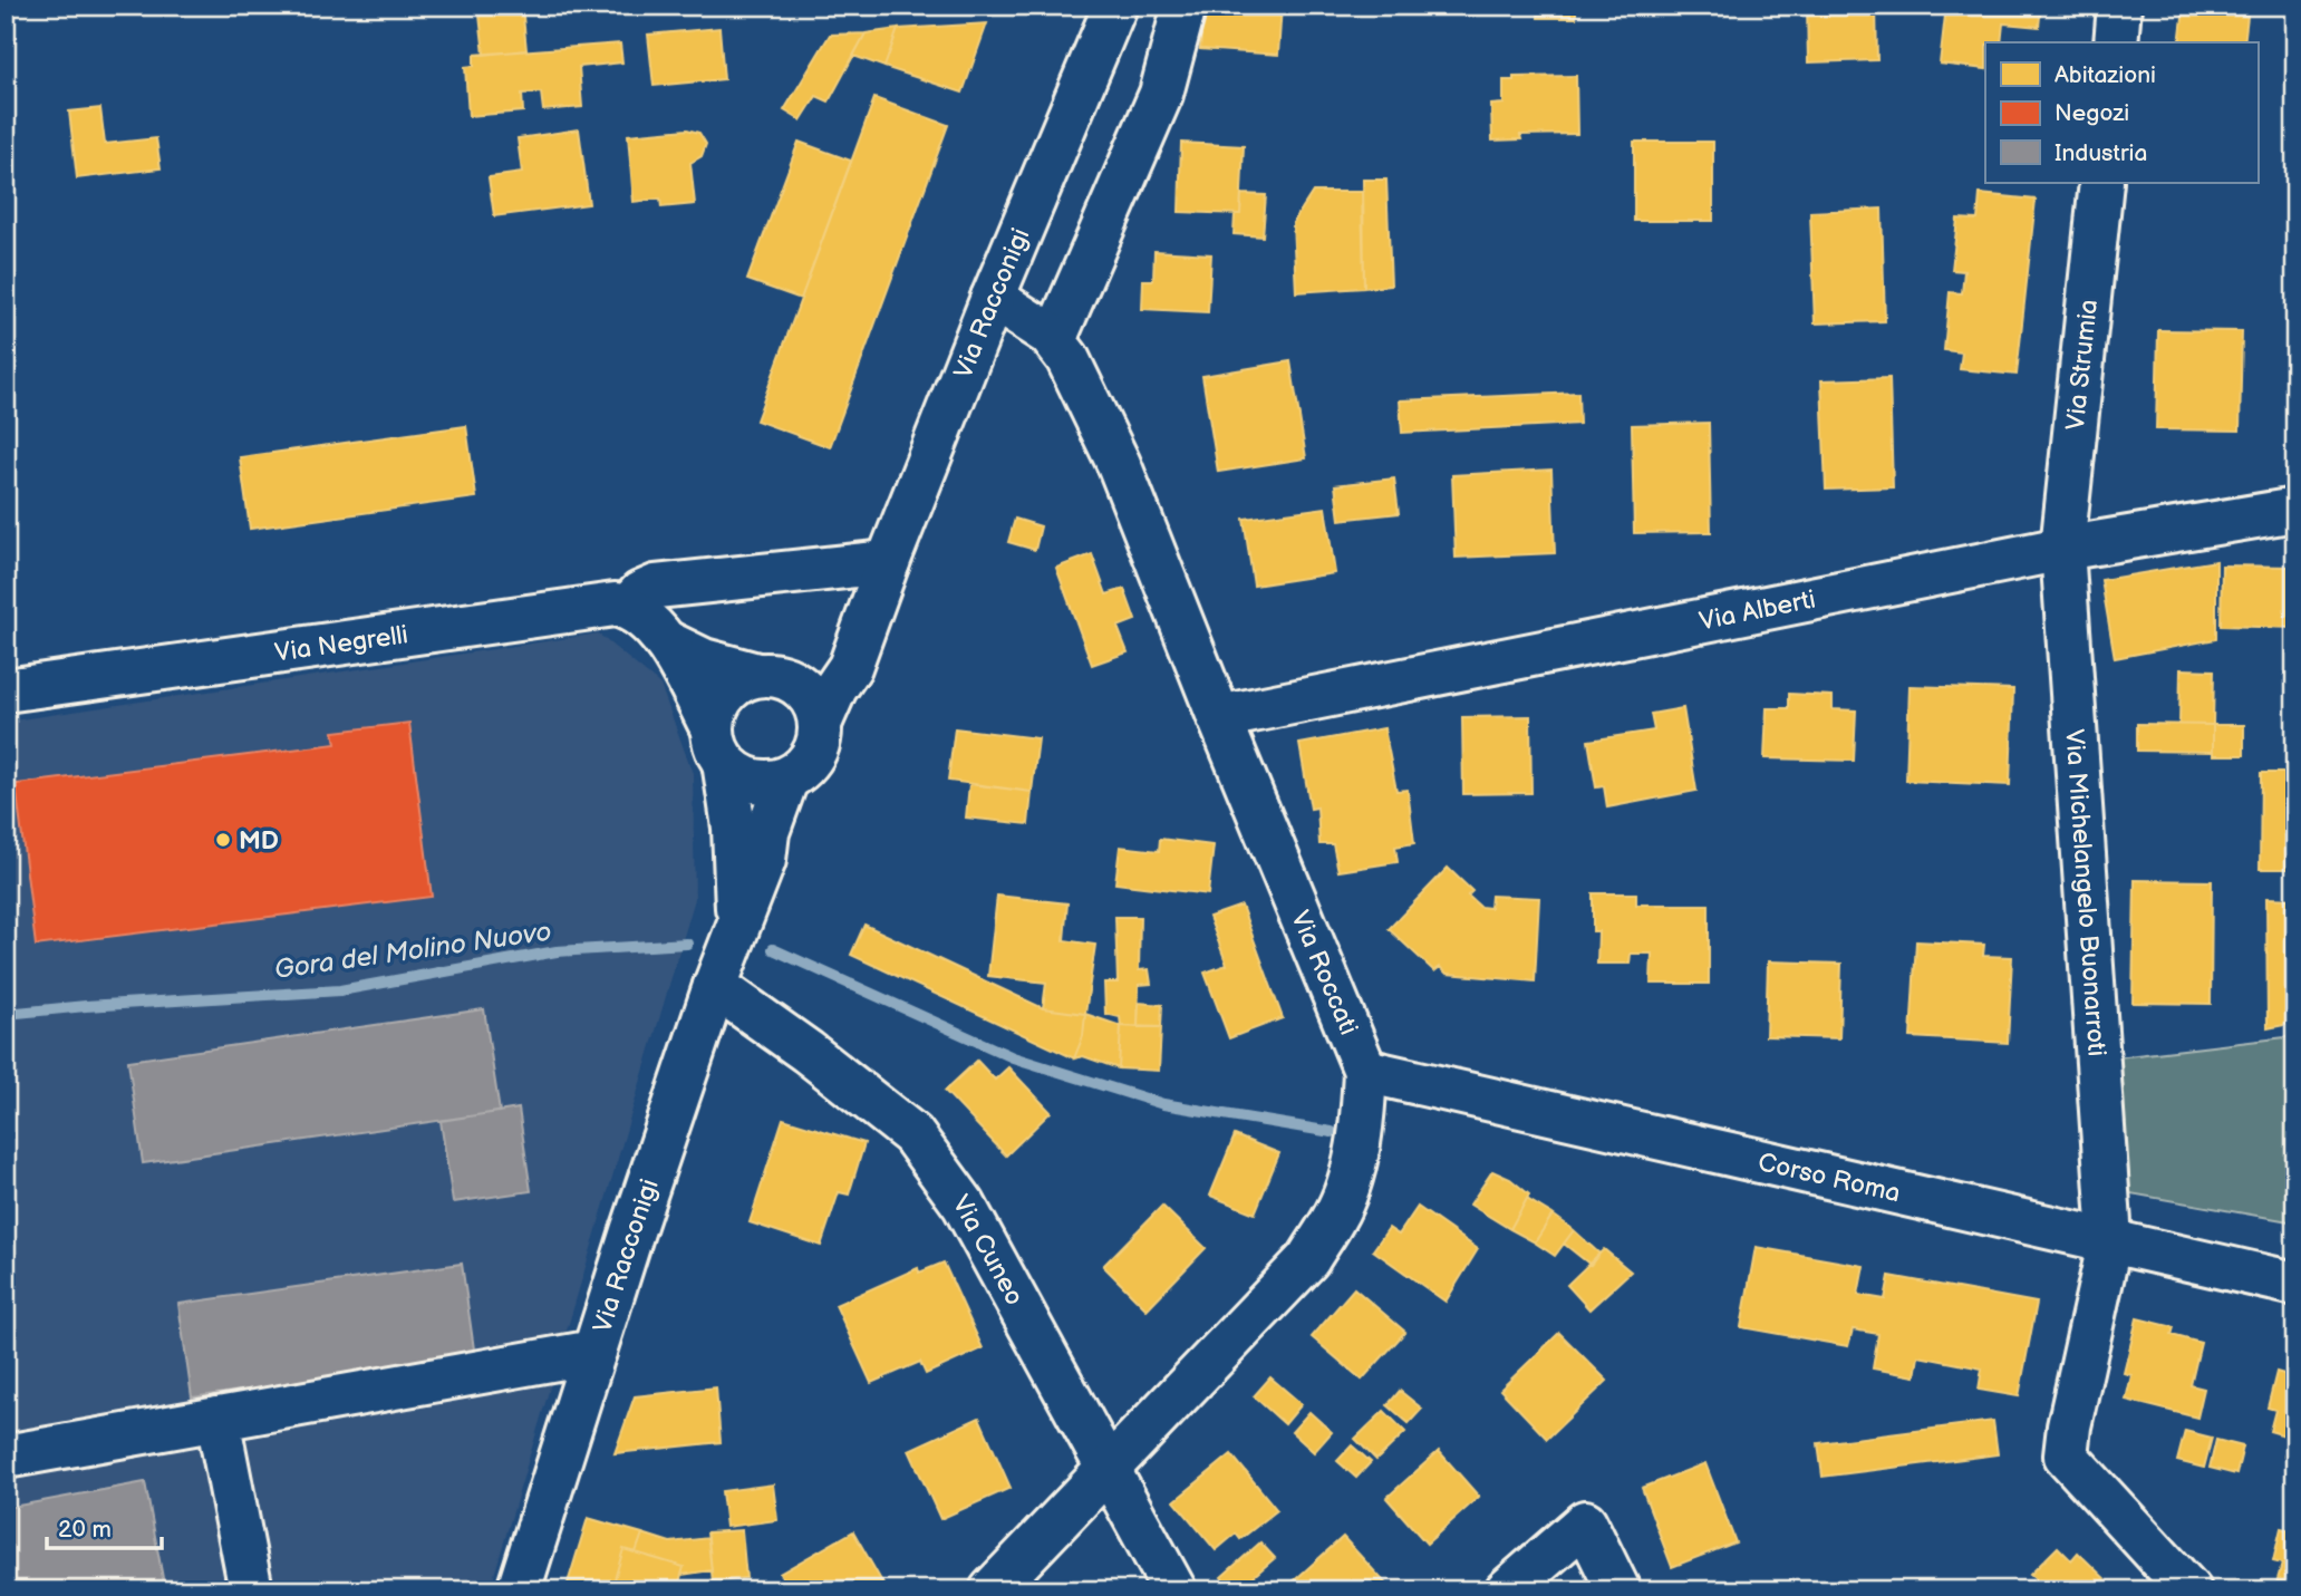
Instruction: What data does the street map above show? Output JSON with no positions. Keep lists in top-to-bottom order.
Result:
{
  "streets": {
    "street": [
      "Via Racconigi",
      "Via Strumia",
      "Via Alberti",
      "Via Negrelli",
      "Via Michelangelo Buonarroti",
      "Via Roccati",
      "Corso Roma",
      "Via Cuneo"
    ]
  },
  "crossings": [
    ["Via Racconigi", "Via Roccati"],
    ["Via Racconigi", "Via Cuneo"],
    ["Via Strumia", "Via Alberti"],
    ["Via Strumia", "Via Michelangelo Buonarroti"],
    ["Via Alberti", "Via Michelangelo Buonarroti"],
    ["Via Alberti", "Via Roccati"],
    ["Via Michelangelo Buonarroti", "Corso Roma"],
    ["Via Roccati", "Corso Roma"],
    ["Via Roccati", "Via Cuneo"]
  ],
  "water": ["Gora del Molino Nuovo"],
  "places": ["MD"],
  "legend": ["Abitazioni", "Negozi", "Industria"],
  "scale_bar": "20 m"
}
